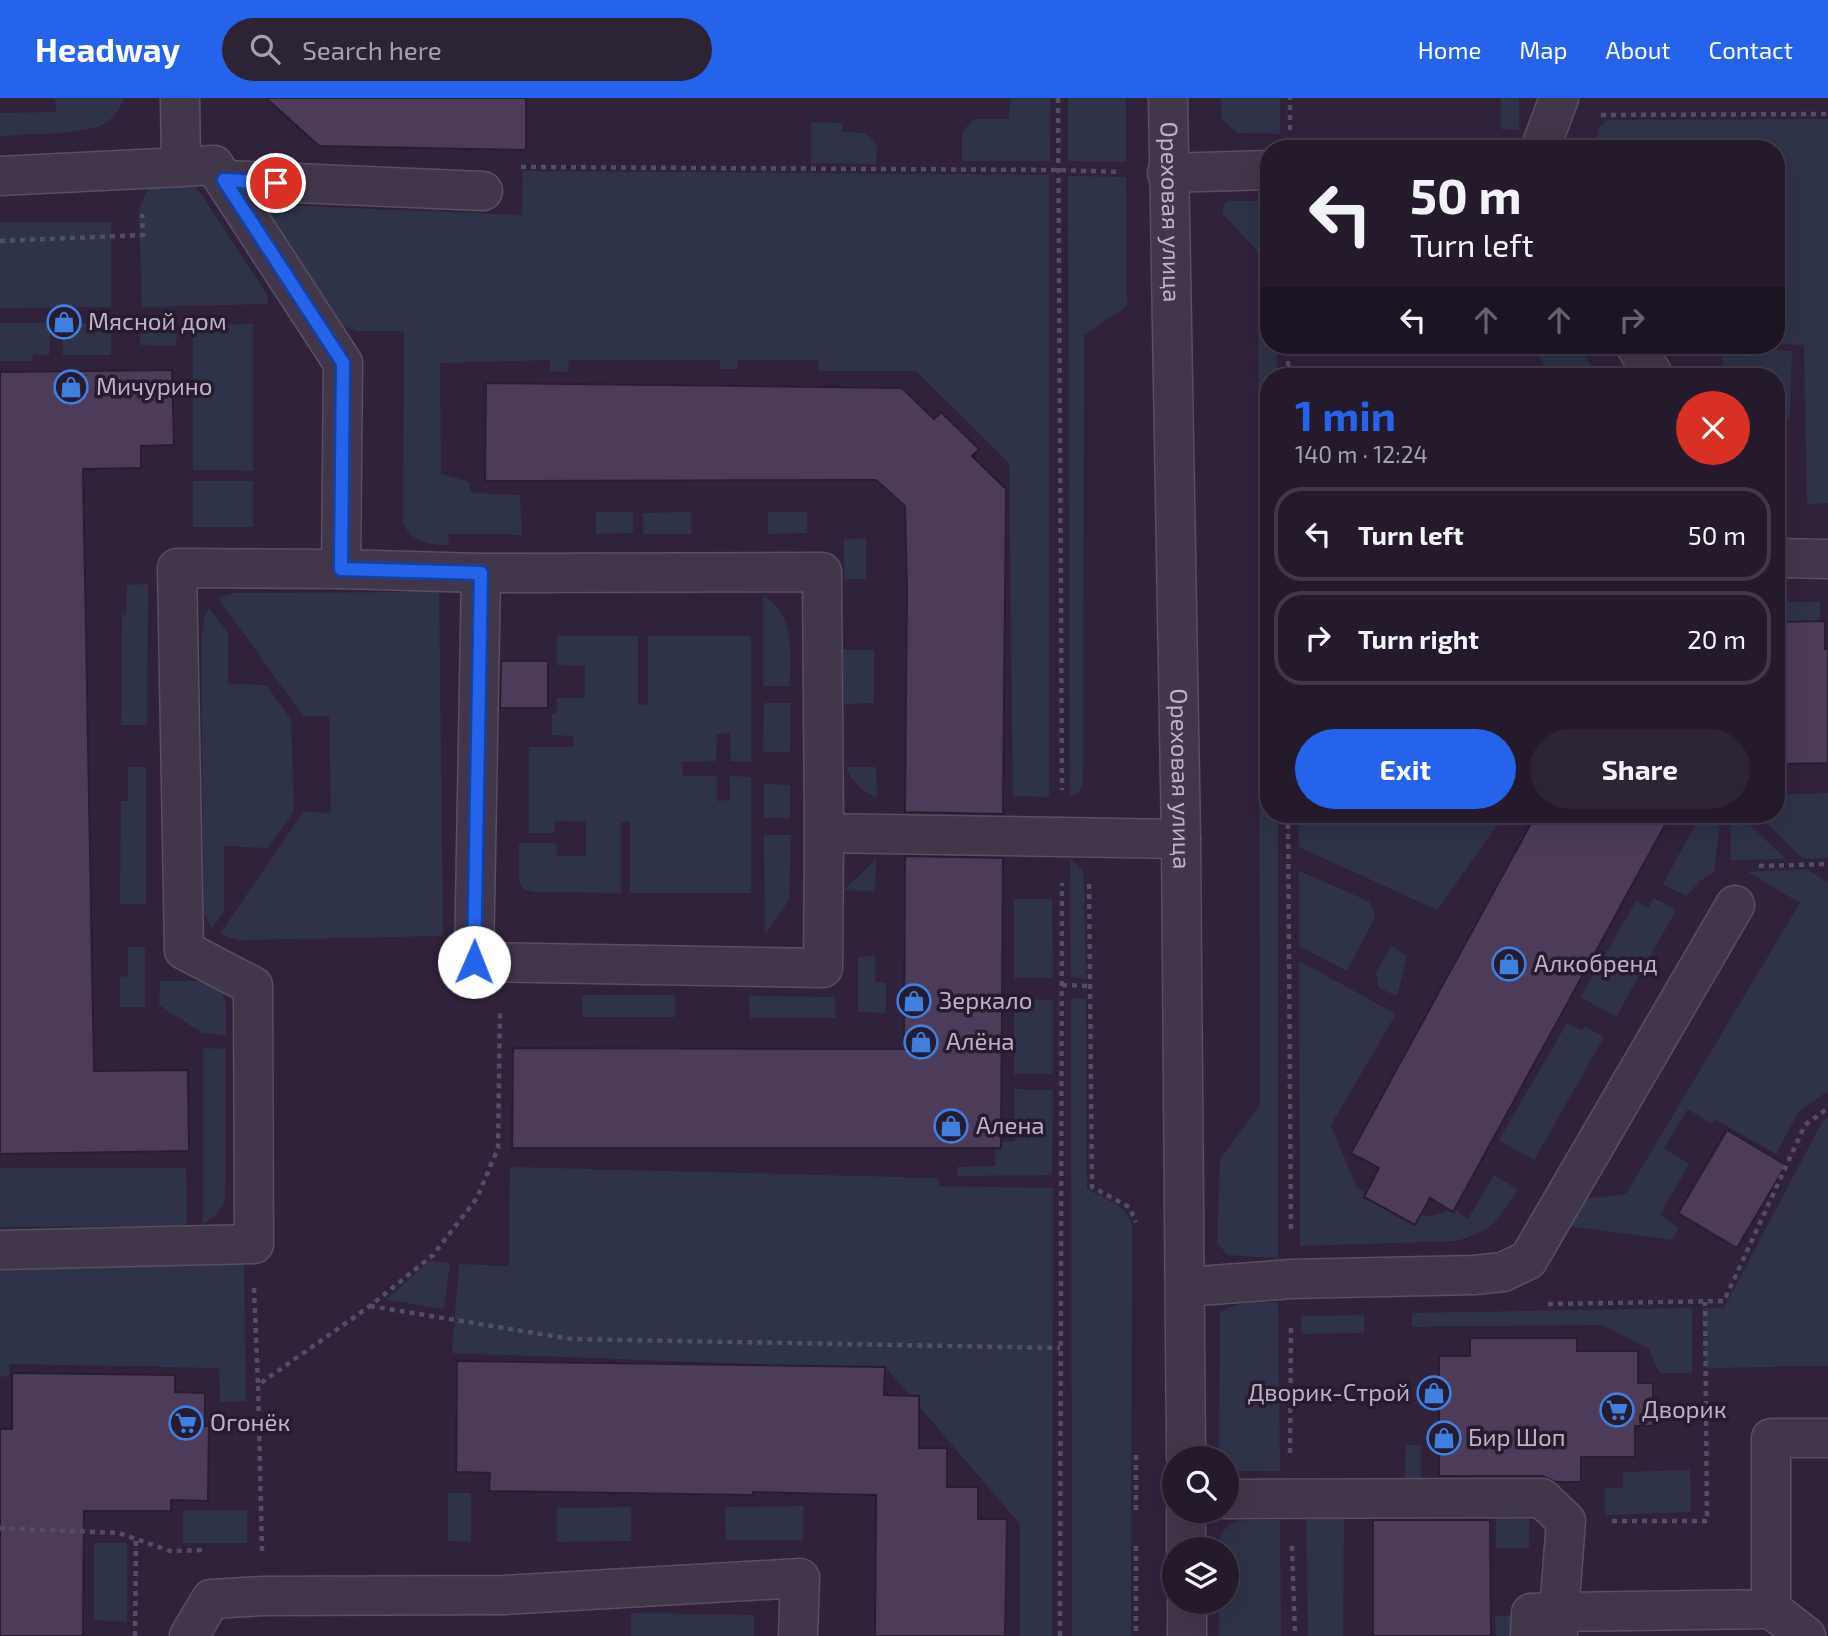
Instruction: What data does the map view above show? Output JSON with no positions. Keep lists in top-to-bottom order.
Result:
{
  "streets": {
    "street": ["Ореховая улица"]
  },
  "places": {
    "shop": [
      "Мясной дом",
      "Мичурино",
      "Алкобренд",
      "Зеркало",
      "Алёна",
      "Алена",
      "Дворик-Строй",
      "Бир Шоп"
    ],
    "supermarket": ["Дворик", "Огонёк"]
  },
  "page": {
    "header": "Headway",
    "search": "Search here",
    "nav": [
      "Home",
      "Map",
      "About",
      "Contact"
    ],
    "turn": ["50 m", "Turn left"],
    "heading": ["1 min", "140 m · 12:24"],
    "list": [
      {
        "name": "Turn left",
        "value": "50 m"
      },
      {
        "name": "Turn right",
        "value": "20 m"
      }
    ],
    "buttons": ["Exit", "Share"]
  }
}
